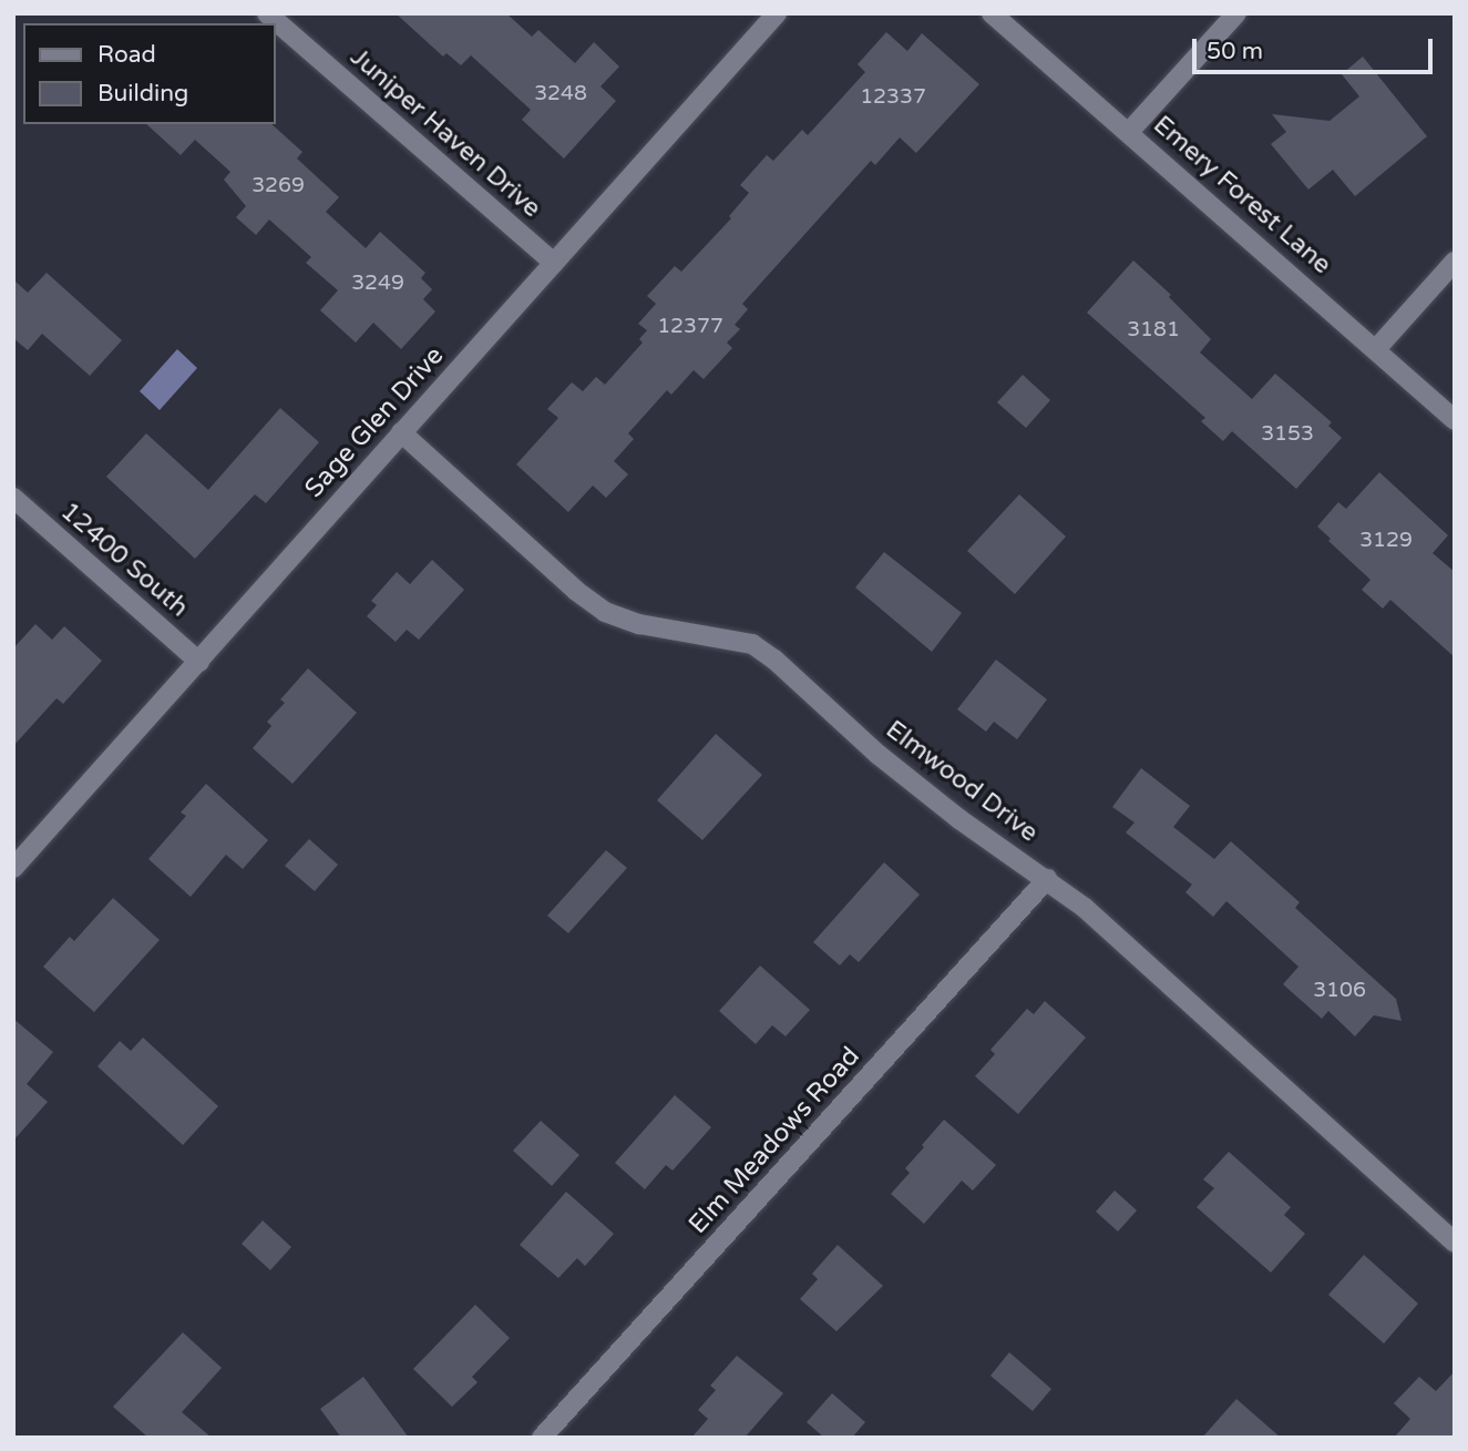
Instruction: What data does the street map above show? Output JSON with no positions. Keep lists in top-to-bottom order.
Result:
{
  "streets": {
    "street": [
      "Juniper Haven Drive",
      "Emery Forest Lane",
      "Sage Glen Drive",
      "12400 South",
      "Elmwood Drive",
      "Elm Meadows Road"
    ]
  },
  "crossings": [
    ["Juniper Haven Drive", "Sage Glen Drive"],
    ["Sage Glen Drive", "12400 South"],
    ["Sage Glen Drive", "Elmwood Drive"],
    ["Elmwood Drive", "Elm Meadows Road"]
  ],
  "house_numbers": [
    "3248",
    "12337",
    "3269",
    "3249",
    "12377",
    "3181",
    "3153",
    "3129",
    "3106"
  ],
  "legend": ["Road", "Building"],
  "scale_bar": "50 m"
}
